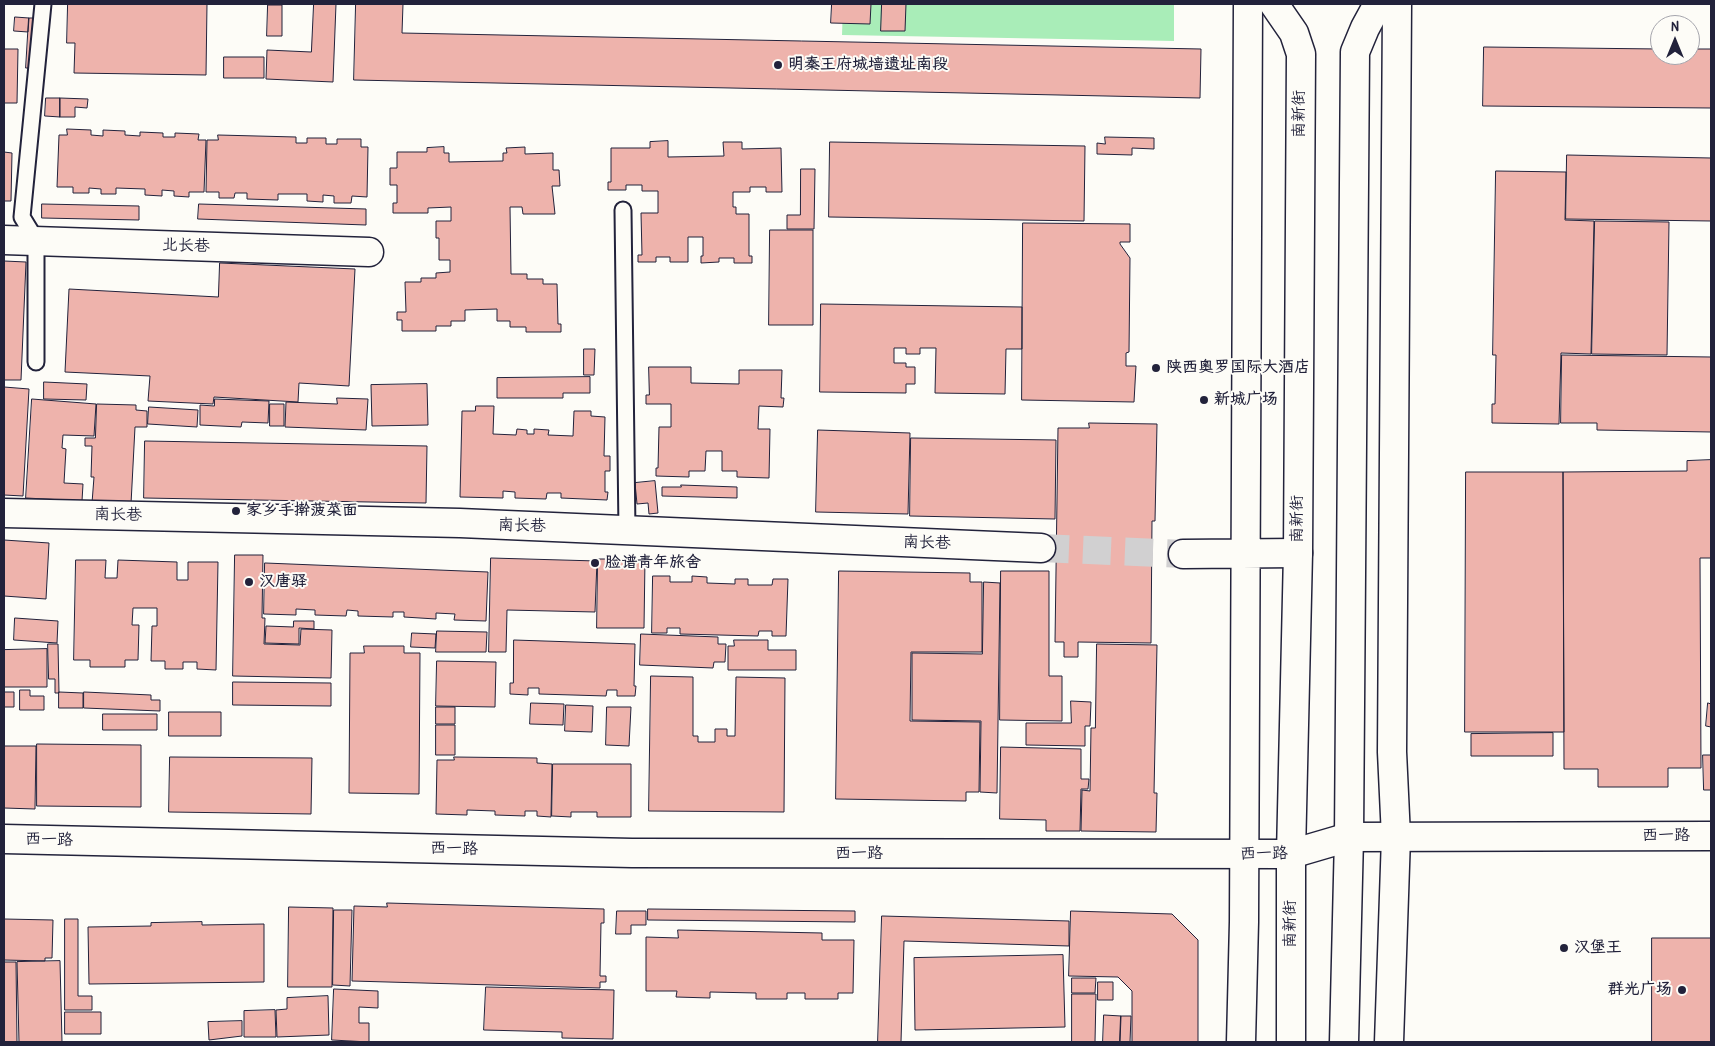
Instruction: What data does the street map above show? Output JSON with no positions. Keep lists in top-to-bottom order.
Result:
{
  "streets": {
    "street": [
      "南新街",
      "北长巷",
      "南长巷",
      "西一路"
    ]
  },
  "crossings": [
    ["南新街", "西一路"]
  ],
  "places": [
    "明秦王府城墙遗址南段",
    "陕西奥罗国际大酒店",
    "新城广场",
    "家乡手擀菠菜面",
    "脸谱青年旅舍",
    "汉唐驿",
    "汉堡王",
    "群光广场"
  ],
  "north": "top"
}
